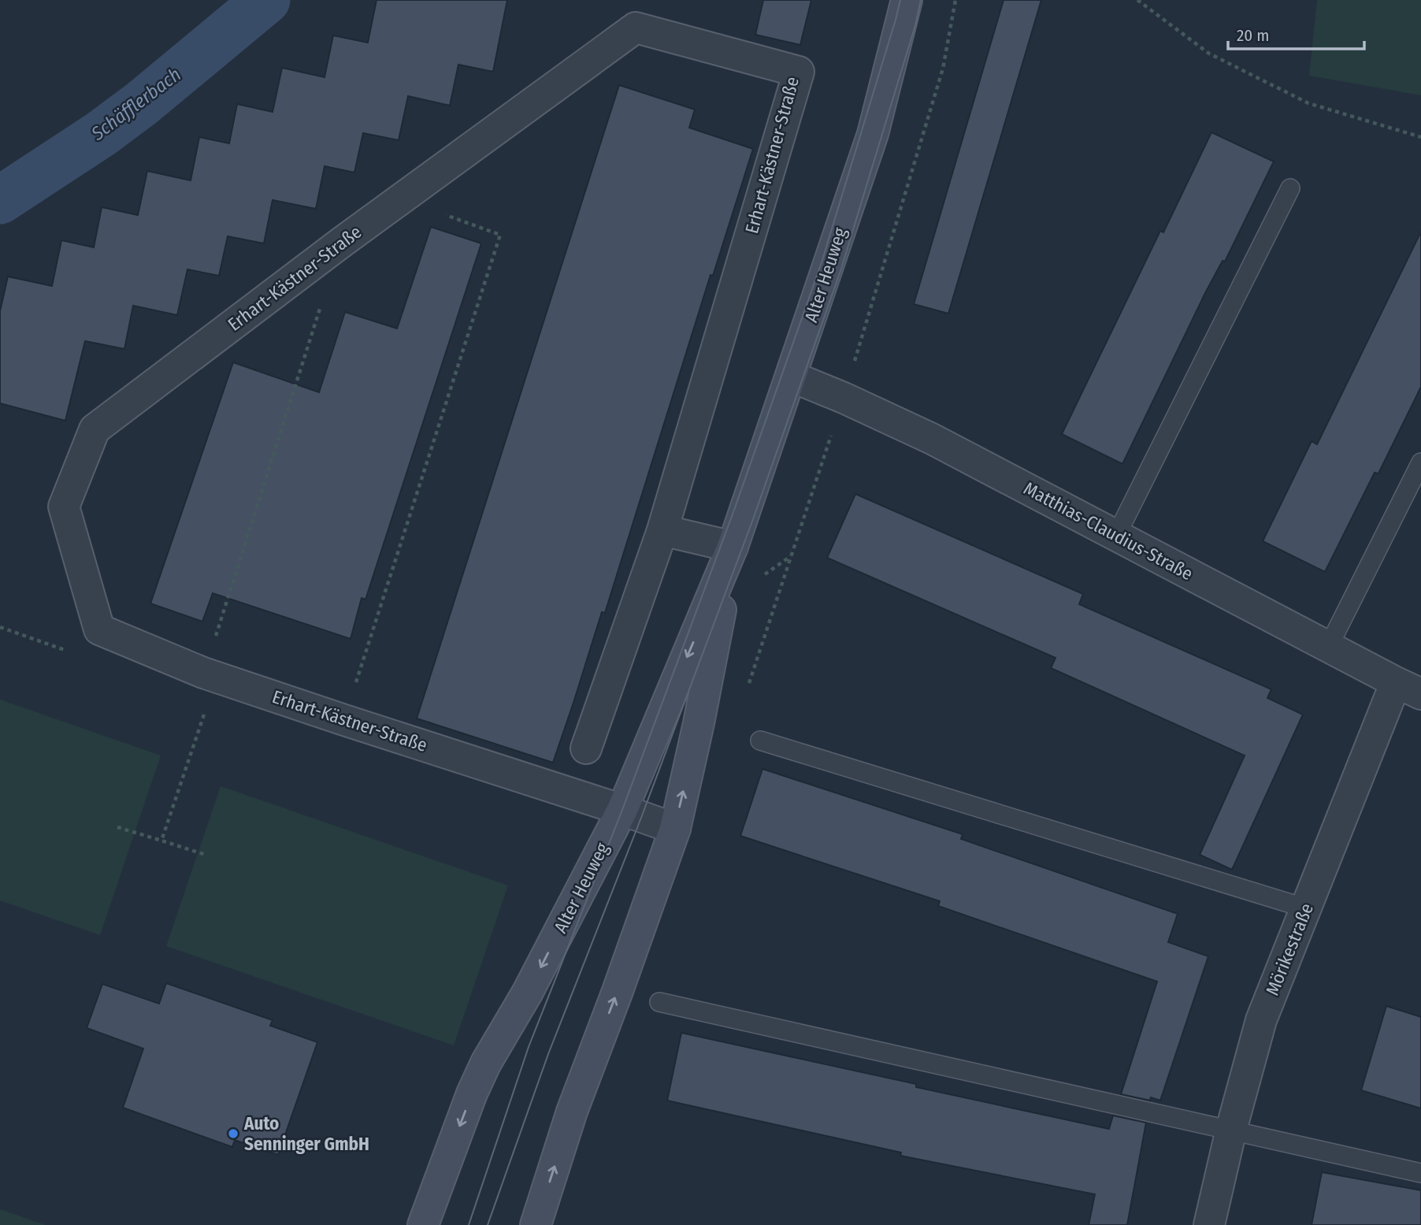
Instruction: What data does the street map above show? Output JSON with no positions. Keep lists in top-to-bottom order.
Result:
{
  "streets": {
    "street": [
      "Erhart-Kästner-Straße",
      "Alter Heuweg",
      "Matthias-Claudius-Straße",
      "Mörikestraße"
    ]
  },
  "crossings": [
    ["Erhart-Kästner-Straße", "Alter Heuweg"],
    ["Alter Heuweg", "Matthias-Claudius-Straße"],
    ["Matthias-Claudius-Straße", "Mörikestraße"]
  ],
  "water": ["Schäfflerbach"],
  "places": ["Auto Senninger GmbH"],
  "scale_bar": "20 m"
}
